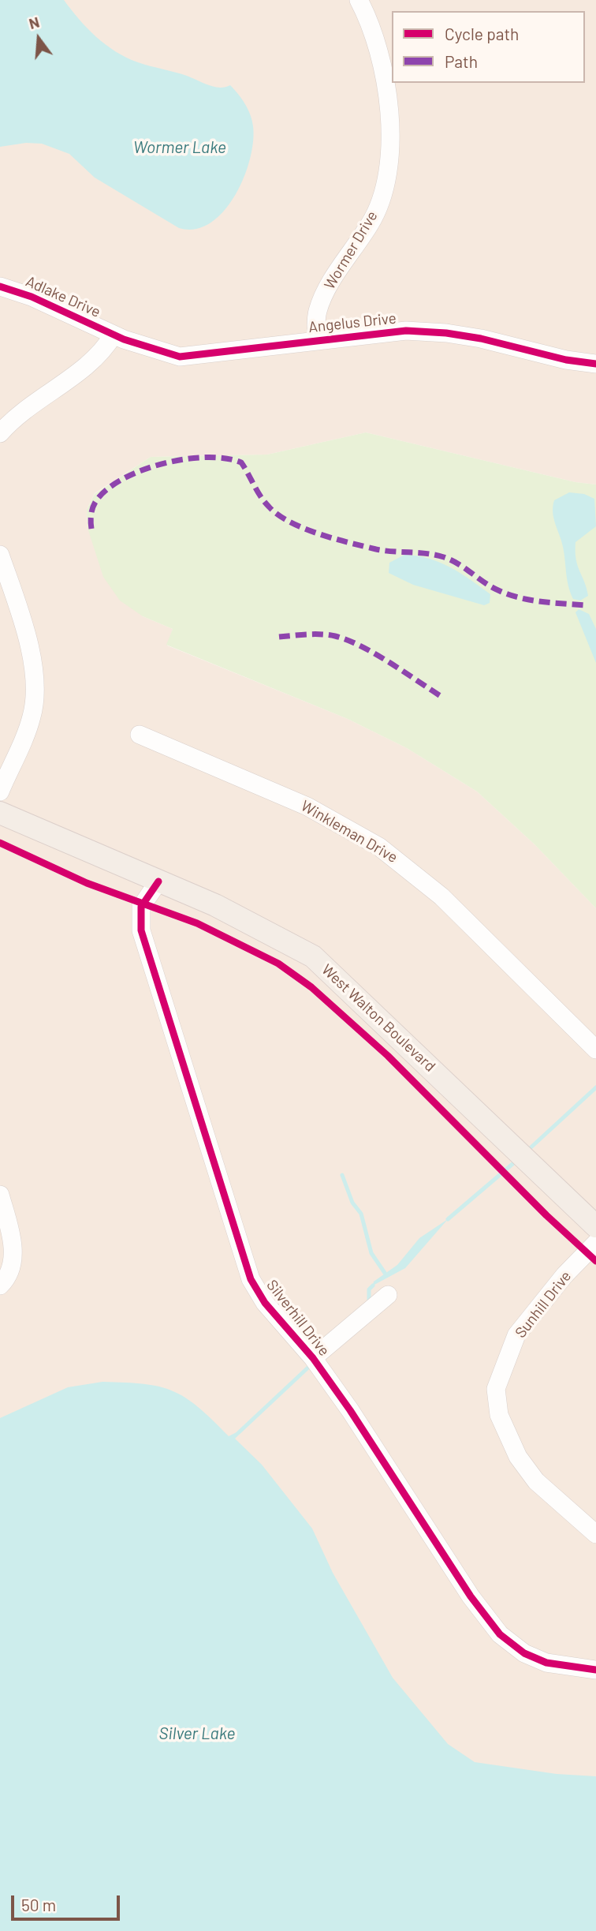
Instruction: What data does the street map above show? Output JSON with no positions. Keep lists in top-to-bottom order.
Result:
{
  "streets": {
    "main road": ["West Walton Boulevard"],
    "street": [
      "Wormer Drive",
      "Adlake Drive",
      "Angelus Drive",
      "Winkleman Drive",
      "Sunhill Drive",
      "Silverhill Drive"
    ]
  },
  "crossings": [
    ["Wormer Drive", "Angelus Drive"],
    ["Adlake Drive", "Angelus Drive"],
    ["West Walton Boulevard", "Silverhill Drive"]
  ],
  "water": ["Wormer Lake", "Silver Lake"],
  "legend": ["Cycle path", "Path"],
  "scale_bar": "50 m",
  "north": "top"
}
